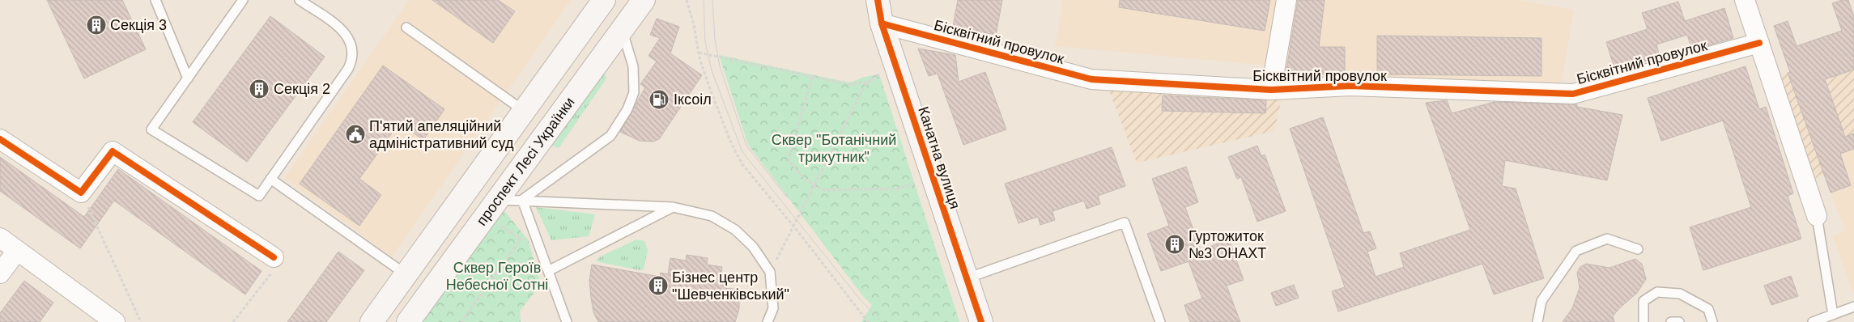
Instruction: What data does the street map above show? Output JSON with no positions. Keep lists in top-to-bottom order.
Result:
{
  "streets": {
    "main road": ["Канатна вулиця", "проспект Лесі Українки"],
    "street": ["Бісквітний провулок"]
  },
  "crossings": [
    ["Бісквітний провулок", "Канатна вулиця"]
  ],
  "parks": ["Сквер \"Ботанічний трикутник\"", "Сквер Героїв Небесної Сотні"],
  "places": {
    "building": [
      "Секція 3",
      "Секція 2",
      "Гуртожиток №3 ОНАХТ",
      "Бізнес центр \"Шевченківський\""
    ],
    "fuel station": ["Іксоіл"],
    "public building": ["П'ятий апеляційний адміністративний суд"]
  }
}
